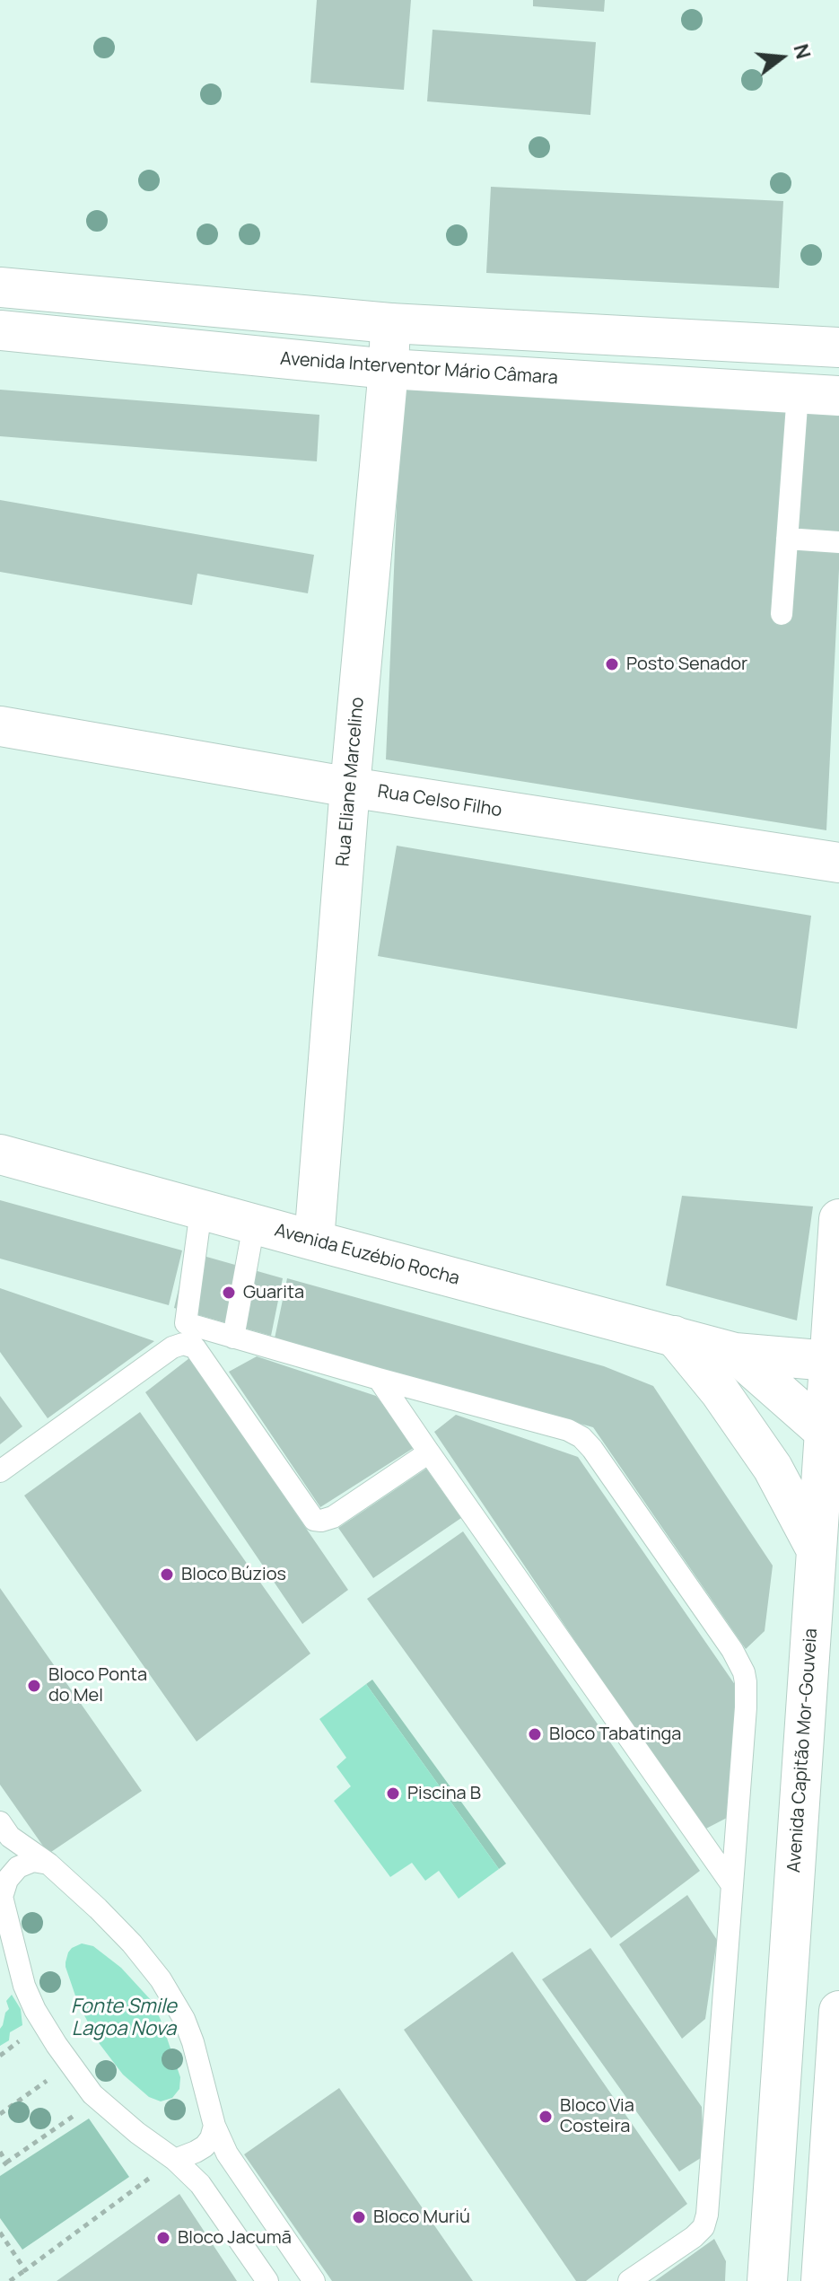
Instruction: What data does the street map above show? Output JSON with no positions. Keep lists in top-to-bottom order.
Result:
{
  "streets": {
    "main road": [
      "Avenida Interventor Mário Câmara",
      "Rua Eliane Marcelino",
      "Rua Celso Filho",
      "Avenida Euzébio Rocha",
      "Avenida Capitão Mor-Gouveia"
    ]
  },
  "crossings": [
    ["Avenida Interventor Mário Câmara", "Rua Eliane Marcelino"],
    ["Rua Eliane Marcelino", "Rua Celso Filho"],
    ["Rua Eliane Marcelino", "Avenida Euzébio Rocha"],
    ["Avenida Euzébio Rocha", "Avenida Capitão Mor-Gouveia"]
  ],
  "water": ["Fonte Smile Lagoa Nova"],
  "places": [
    "Posto Senador",
    "Guarita",
    "Bloco Búzios",
    "Bloco Ponta do Mel",
    "Bloco Tabatinga",
    "Piscina B",
    "Bloco Via Costeira",
    "Bloco Muriú",
    "Bloco Jacumã"
  ],
  "north": "right"
}
